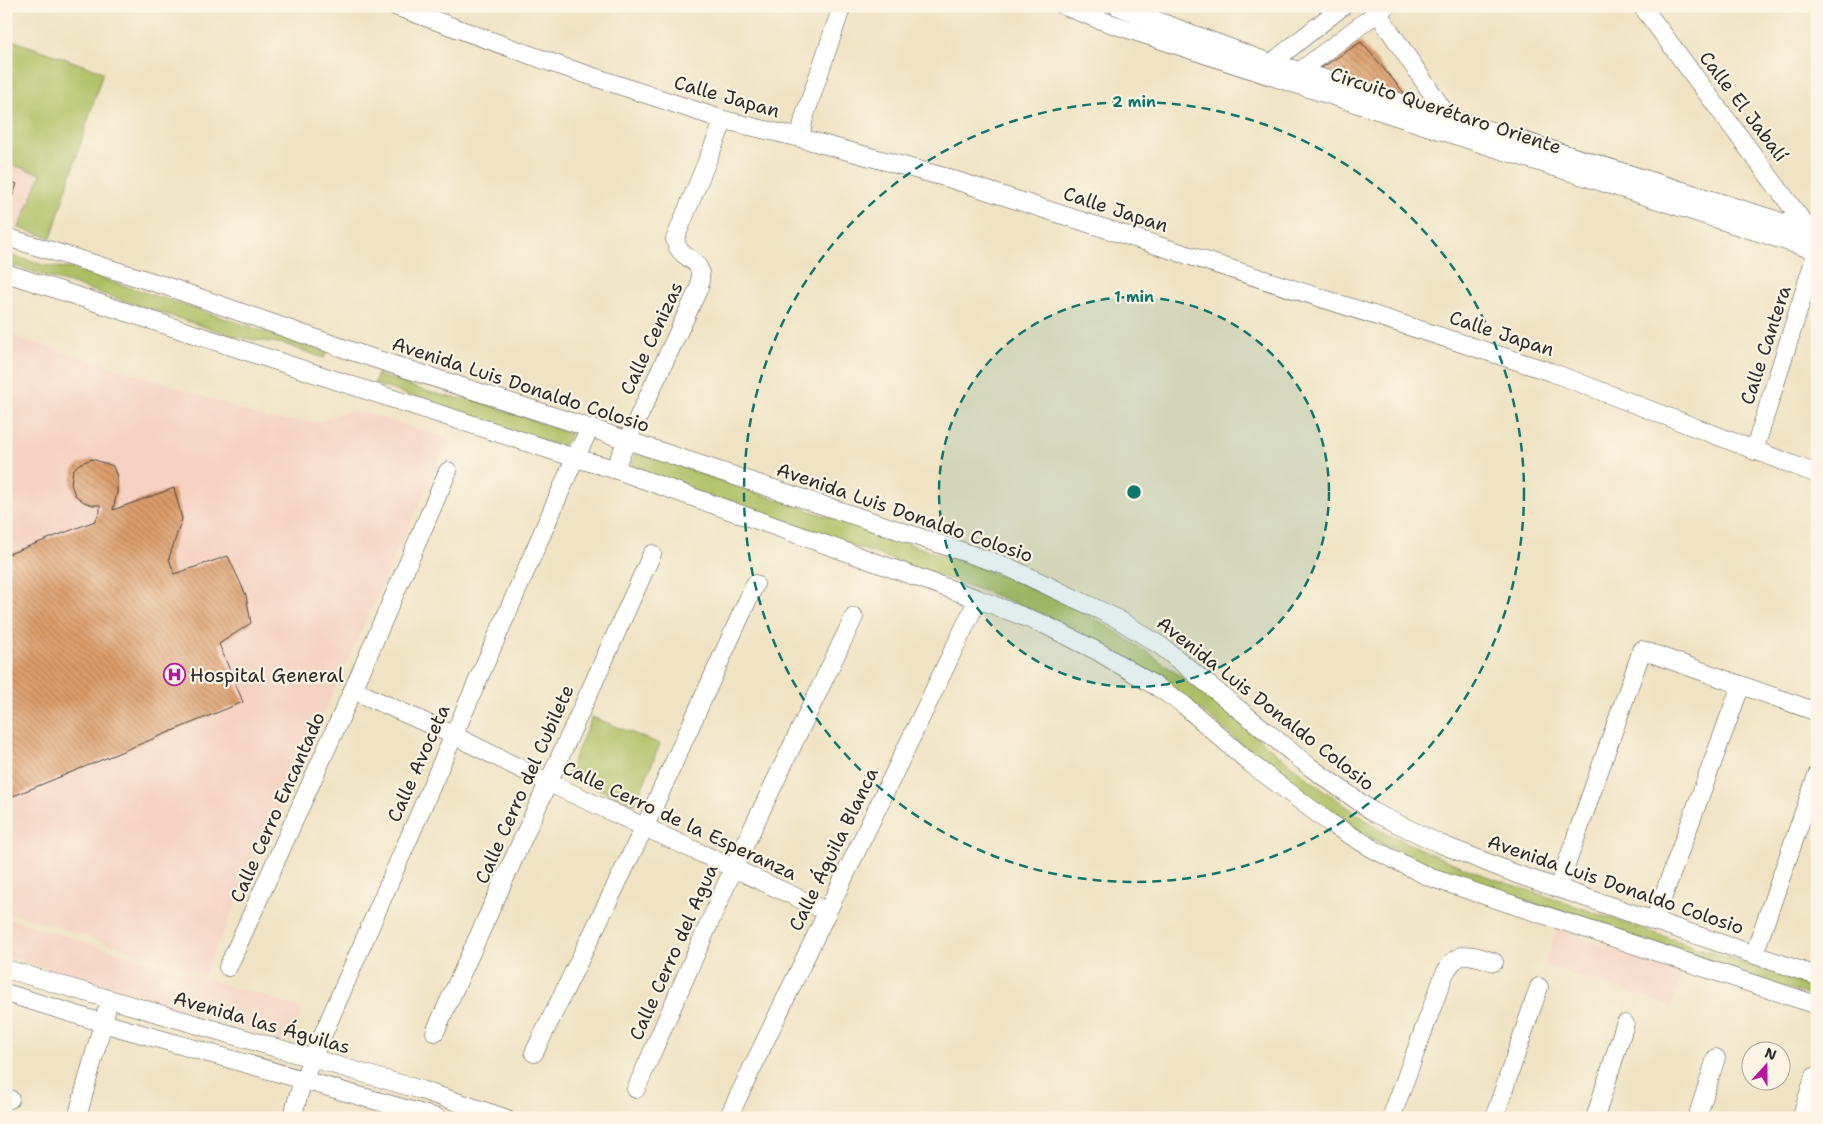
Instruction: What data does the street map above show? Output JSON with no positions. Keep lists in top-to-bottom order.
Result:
{
  "streets": {
    "street": [
      "Calle Japan",
      "Calle El Jabalí",
      "Circuito Querétaro Oriente",
      "Calle Cenizas",
      "Calle Cantera",
      "Avenida Luis Donaldo Colosio",
      "Calle Avoceta",
      "Calle Cerro del Cubilete",
      "Calle Cerro Encantado",
      "Calle Cerro de la Esperanza",
      "Calle Águila Blanca",
      "Calle Cerro del Agua",
      "Avenida las Águilas"
    ]
  },
  "crossings": [
    ["Calle Japan", "Calle Cenizas"],
    ["Calle Japan", "Calle Cantera"],
    ["Calle El Jabalí", "Circuito Querétaro Oriente"],
    ["Circuito Querétaro Oriente", "Calle Cantera"],
    ["Calle Cenizas", "Avenida Luis Donaldo Colosio"],
    ["Avenida Luis Donaldo Colosio", "Calle Avoceta"],
    ["Calle Avoceta", "Calle Cerro de la Esperanza"],
    ["Calle Avoceta", "Avenida las Águilas"],
    ["Calle Cerro del Cubilete", "Calle Cerro de la Esperanza"],
    ["Calle Cerro Encantado", "Calle Cerro de la Esperanza"],
    ["Calle Cerro de la Esperanza", "Calle Águila Blanca"],
    ["Calle Cerro de la Esperanza", "Calle Cerro del Agua"]
  ],
  "places": {
    "hospital": ["Hospital General"]
  },
  "north": "top",
  "rings": ["2 min", "1 min"]
}
